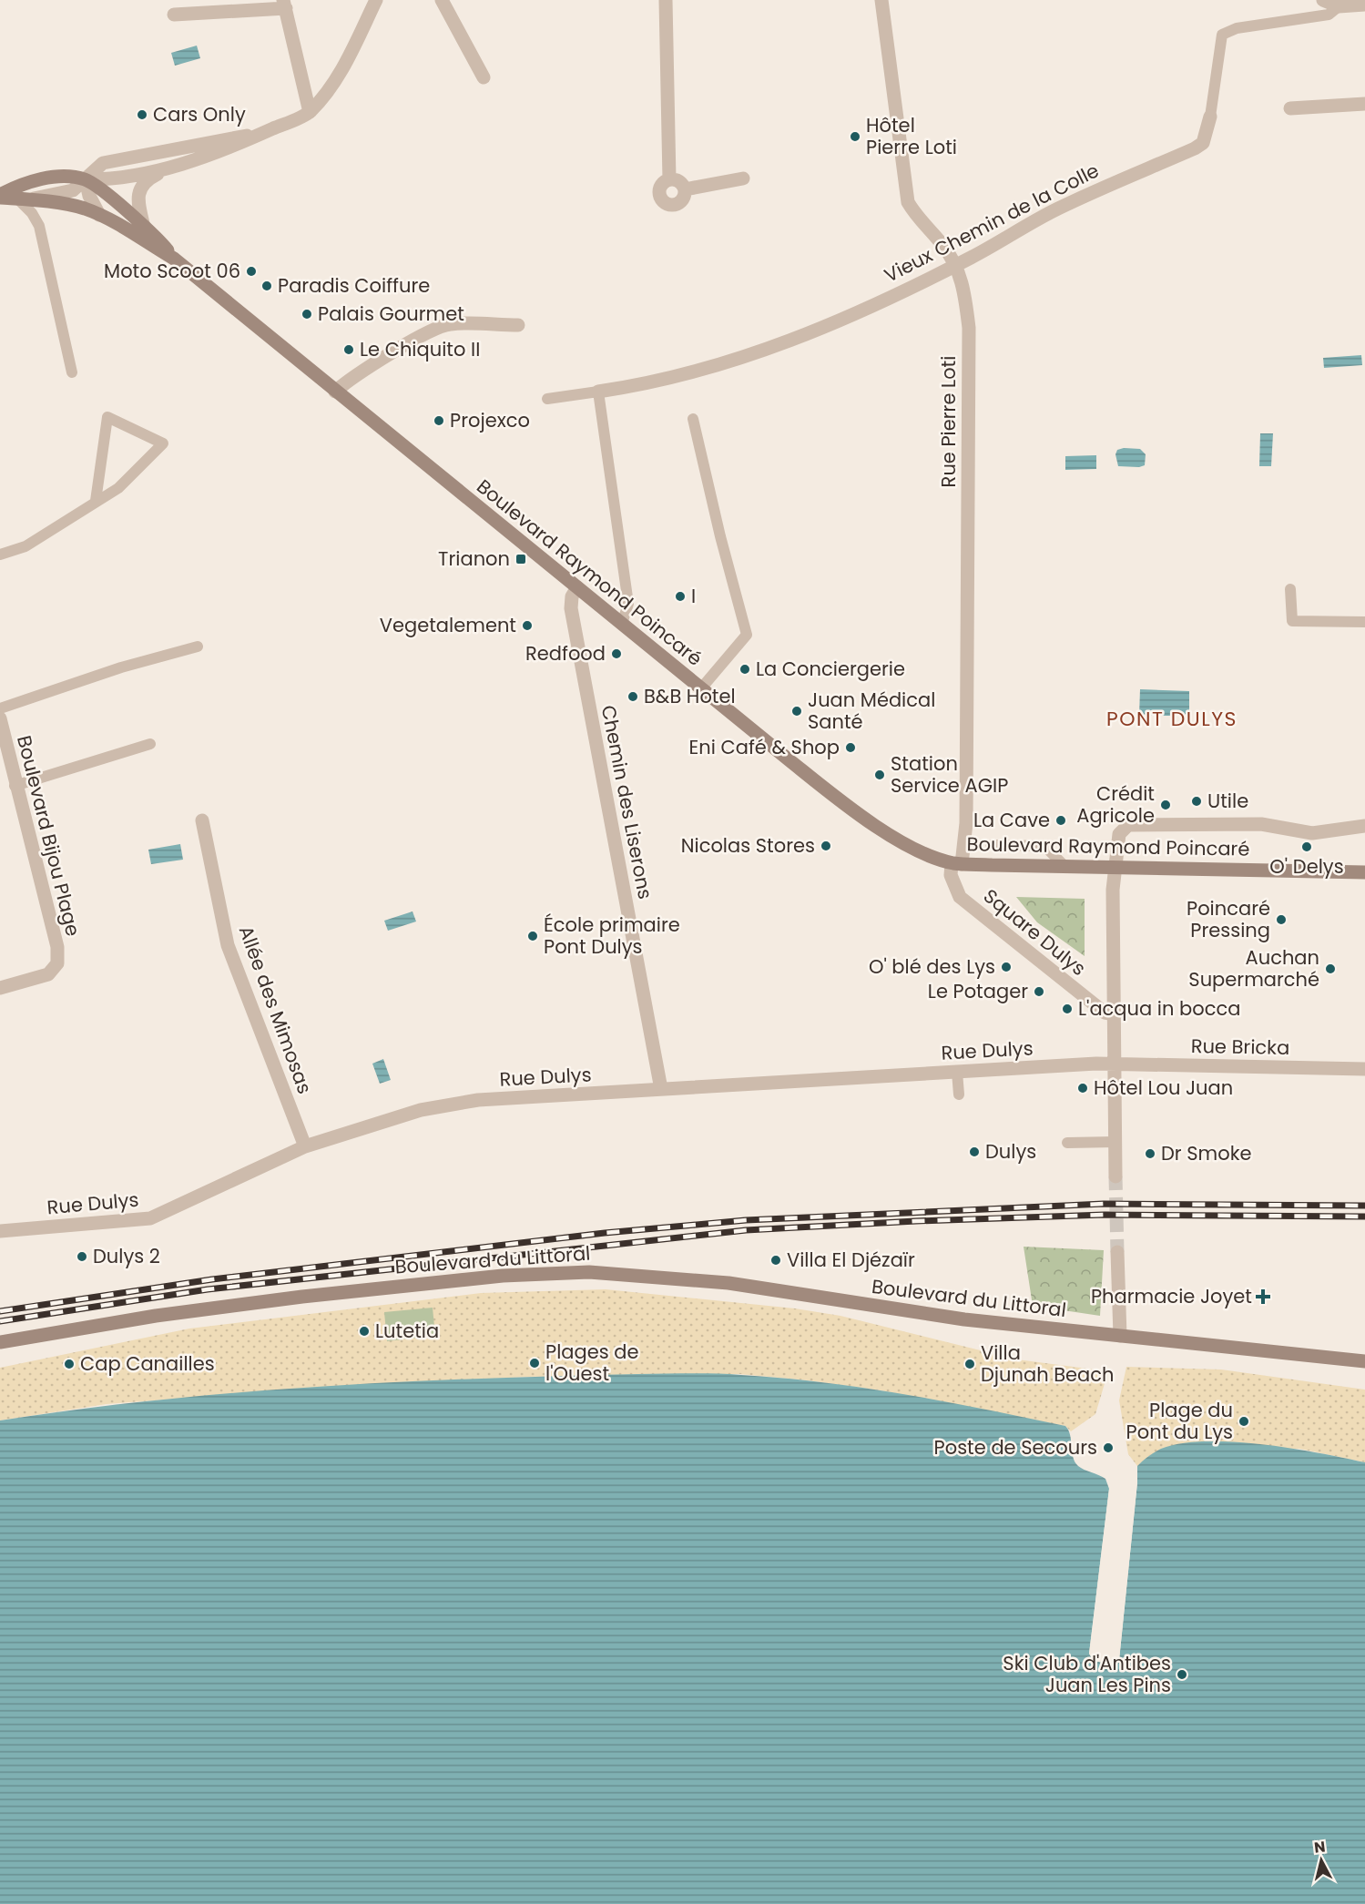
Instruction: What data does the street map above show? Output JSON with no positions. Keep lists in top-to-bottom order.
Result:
{
  "streets": {
    "main road": ["Boulevard Raymond Poincaré", "Boulevard du Littoral"],
    "street": [
      "Vieux Chemin de la Colle",
      "Rue Pierre Loti",
      "Chemin des Liserons",
      "Boulevard Bijou Plage",
      "Square Dulys",
      "Allée des Mimosas",
      "Rue Bricka",
      "Rue Dulys"
    ]
  },
  "crossings": [
    ["Vieux Chemin de la Colle", "Rue Pierre Loti"],
    ["Rue Pierre Loti", "Boulevard Raymond Poincaré"],
    ["Rue Pierre Loti", "Square Dulys"],
    ["Boulevard Raymond Poincaré", "Chemin des Liserons"],
    ["Boulevard Raymond Poincaré", "Square Dulys"],
    ["Chemin des Liserons", "Rue Dulys"],
    ["Allée des Mimosas", "Rue Dulys"],
    ["Rue Bricka", "Rue Dulys"]
  ],
  "districts": ["PONT DULYS"],
  "places": {
    "other": [
      "Cars Only",
      "Hôtel Pierre Loti",
      "Moto Scoot 06",
      "Paradis Coiffure",
      "Palais Gourmet",
      "Le Chiquito II",
      "Projexco",
      "I",
      "Vegetalement",
      "Redfood",
      "La Conciergerie",
      "B&B Hotel",
      "Juan Médical Santé",
      "Eni Café & Shop",
      "Station Service AGIP",
      "Utile",
      "Crédit Agricole",
      "La Cave",
      "Nicolas Stores",
      "O' Delys",
      "Poincaré Pressing",
      "École primaire Pont Dulys",
      "O' blé des Lys",
      "Auchan Supermarché",
      "Le Potager",
      "L'acqua in bocca",
      "Hôtel Lou Juan",
      "Dulys",
      "Dr Smoke",
      "Dulys 2",
      "Villa El Djézaïr",
      "Lutetia",
      "Plages de l'Ouest",
      "Cap Canailles",
      "Villa Djunah Beach",
      "Plage du Pont du Lys",
      "Poste de Secours",
      "Ski Club d'Antibes Juan Les Pins"
    ],
    "transit": ["Trianon"],
    "health": ["Pharmacie Joyet"]
  },
  "north": "top"
}
